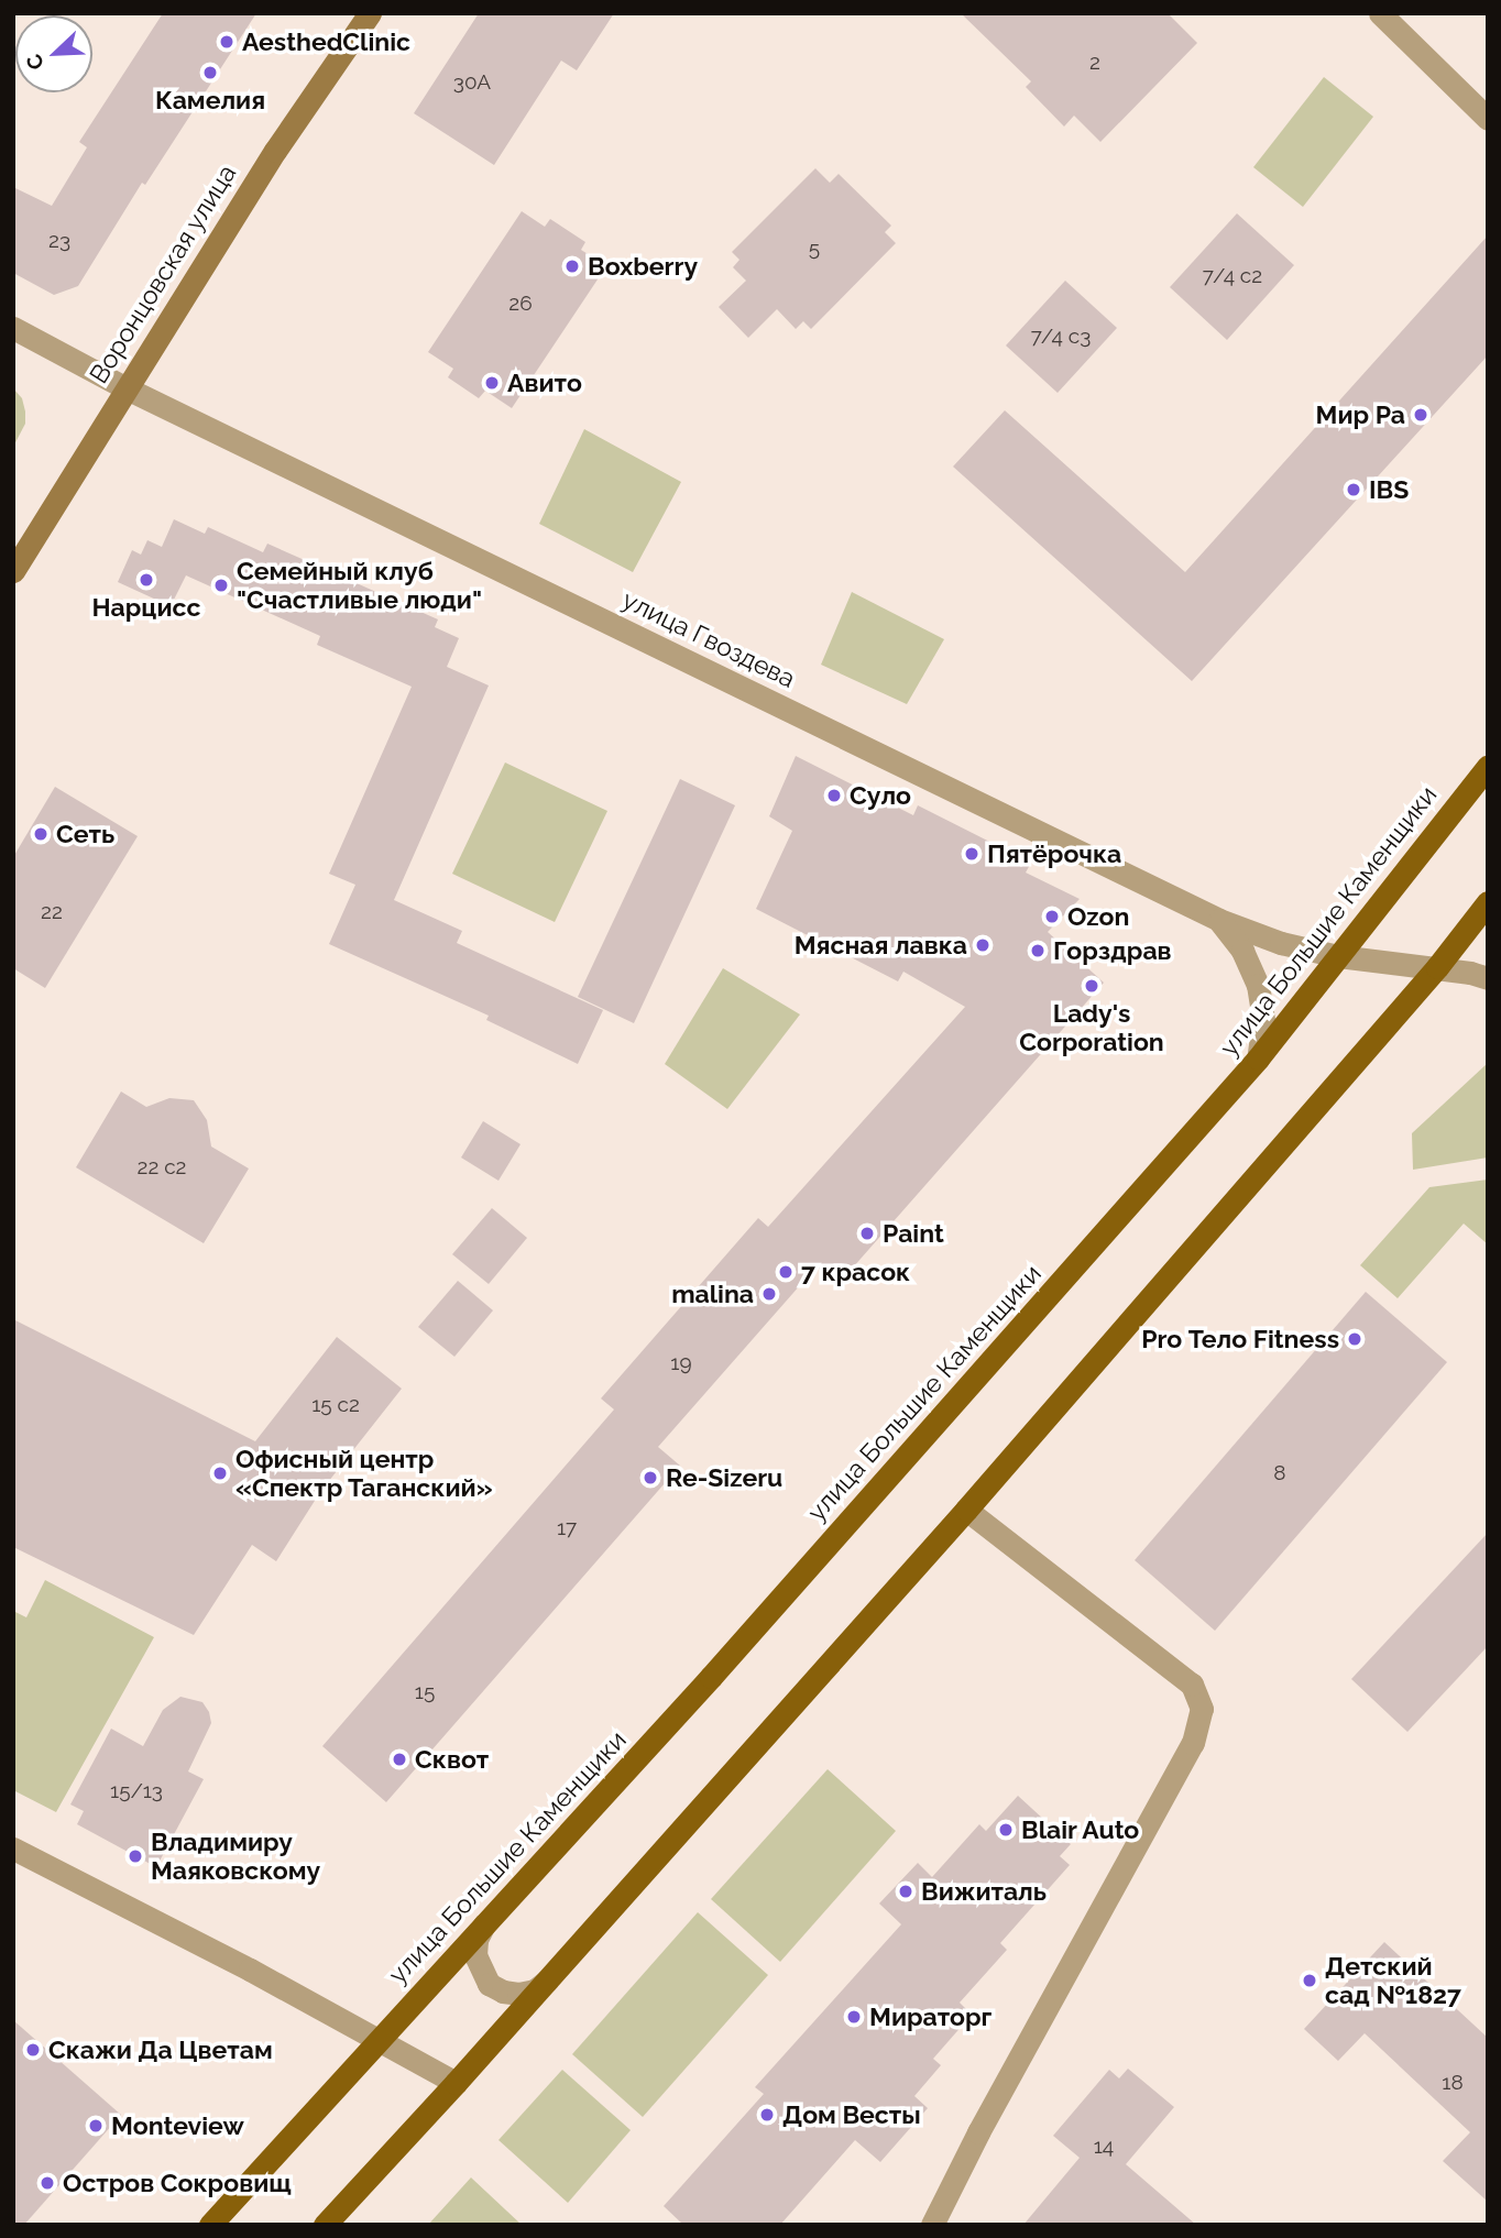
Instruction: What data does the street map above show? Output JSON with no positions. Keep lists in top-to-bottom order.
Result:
{
  "streets": {
    "main road": ["Воронцовская улица", "улица Большие Каменщики"],
    "street": ["улица Гвоздева"]
  },
  "crossings": [
    ["Воронцовская улица", "улица Гвоздева"],
    ["улица Гвоздева", "улица Большие Каменщики"]
  ],
  "places": [
    "AesthedClinic",
    "Камелия",
    "Boxberry",
    "Авито",
    "Мир Ра",
    "IBS",
    "Нарцисс",
    "Семейный клуб \"Счастливые люди\"",
    "Суло",
    "Сеть",
    "Пятёрочка",
    "Ozon",
    "Мясная лавка",
    "Горздрав",
    "Lady's Corporation",
    "Paint",
    "7 красок",
    "malina",
    "Pro Тело Fitness",
    "Офисный центр «Спектр Таганский»",
    "Re-Sizeru",
    "Сквот",
    "Blair Auto",
    "Владимиру Маяковскому",
    "Вижиталь",
    "Детский сад №1827",
    "Мираторг",
    "Скажи Да Цветам",
    "Дом Весты",
    "Monteview",
    "Остров Сокровищ"
  ],
  "house_numbers": [
    "2",
    "30А",
    "23",
    "5",
    "7/4 с2",
    "26",
    "7/4 с3",
    "22",
    "22 с2",
    "19",
    "15 с2",
    "8",
    "17",
    "15",
    "15/13",
    "18",
    "14"
  ],
  "north": "bottom left"
}
